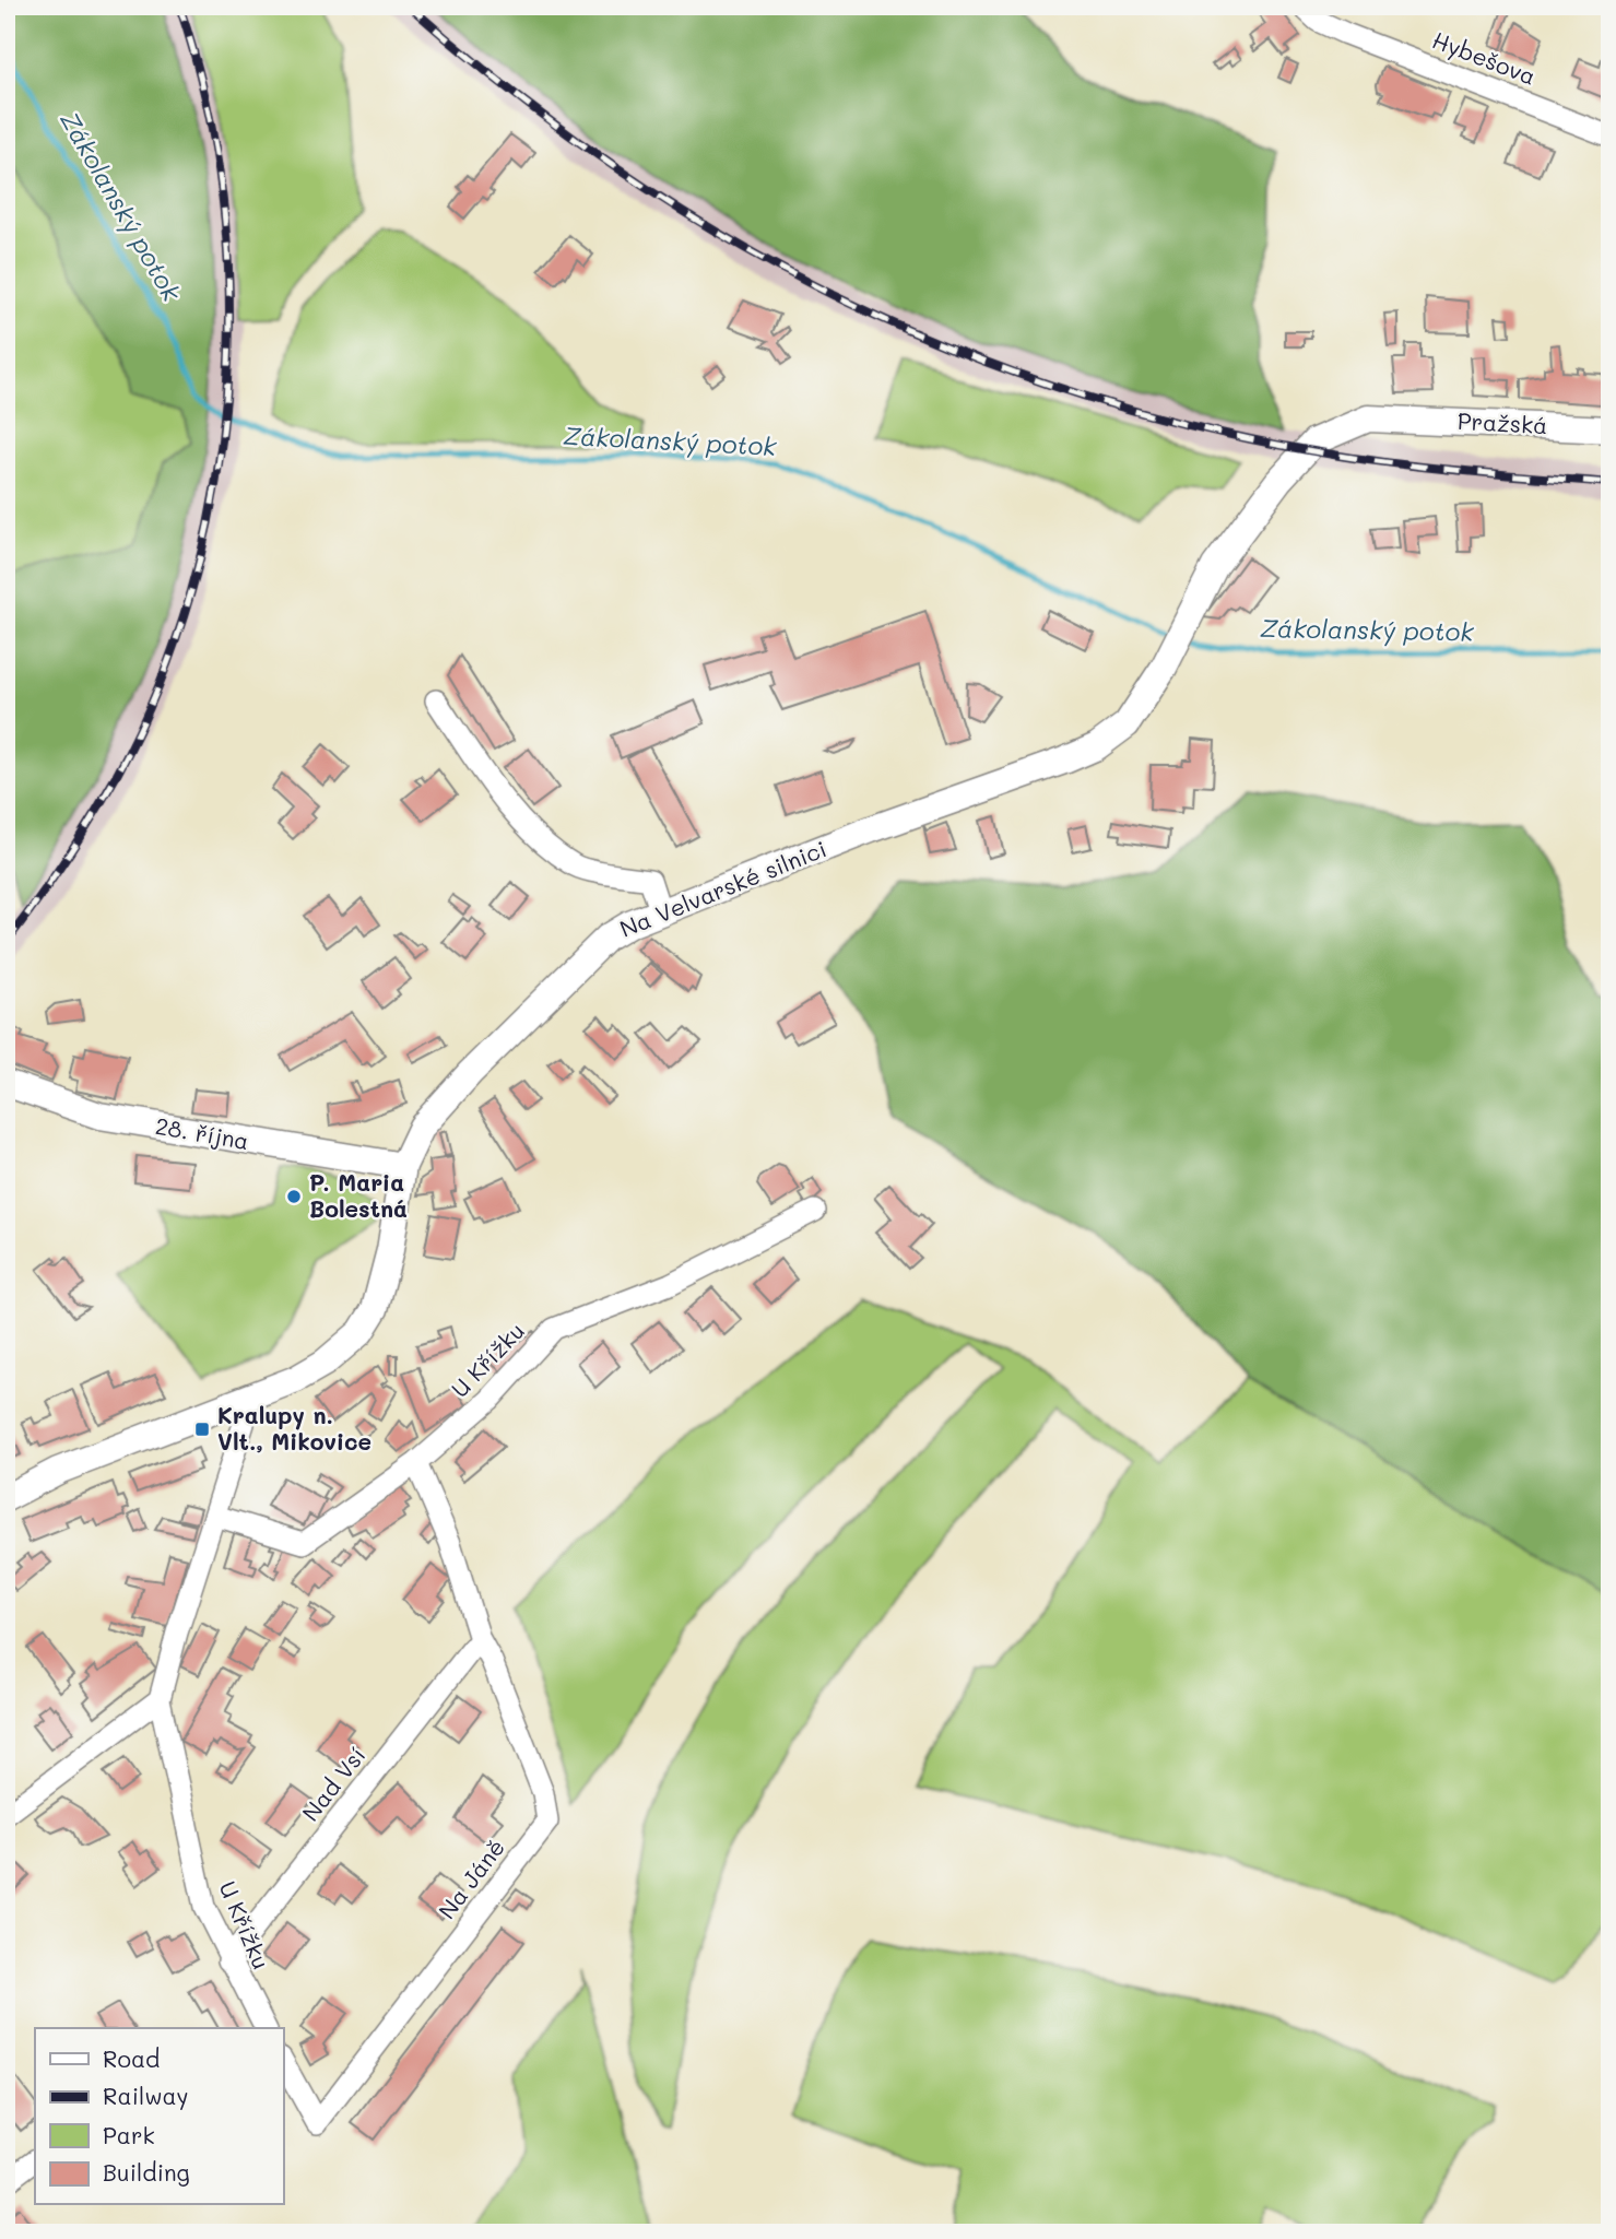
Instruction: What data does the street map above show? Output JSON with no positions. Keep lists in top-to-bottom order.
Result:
{
  "streets": {
    "main road": ["Pražská", "Na Velvarské silnici", "28. října"],
    "street": [
      "Hybešova",
      "U Křížku",
      "Nad Vsí",
      "Na Jáně"
    ]
  },
  "crossings": [
    ["Pražská", "Na Velvarské silnici"],
    ["Na Velvarské silnici", "28. října"],
    ["Na Velvarské silnici", "U Křížku"],
    ["U Křížku", "Nad Vsí"],
    ["U Křížku", "Na Jáně"],
    ["Nad Vsí", "Na Jáně"]
  ],
  "water": ["Zákolanský potok"],
  "places": {
    "other": ["P. Maria Bolestná"],
    "transit": ["Kralupy n. Vlt., Mikovice"]
  },
  "legend": [
    "Road",
    "Railway",
    "Park",
    "Building"
  ]
}
